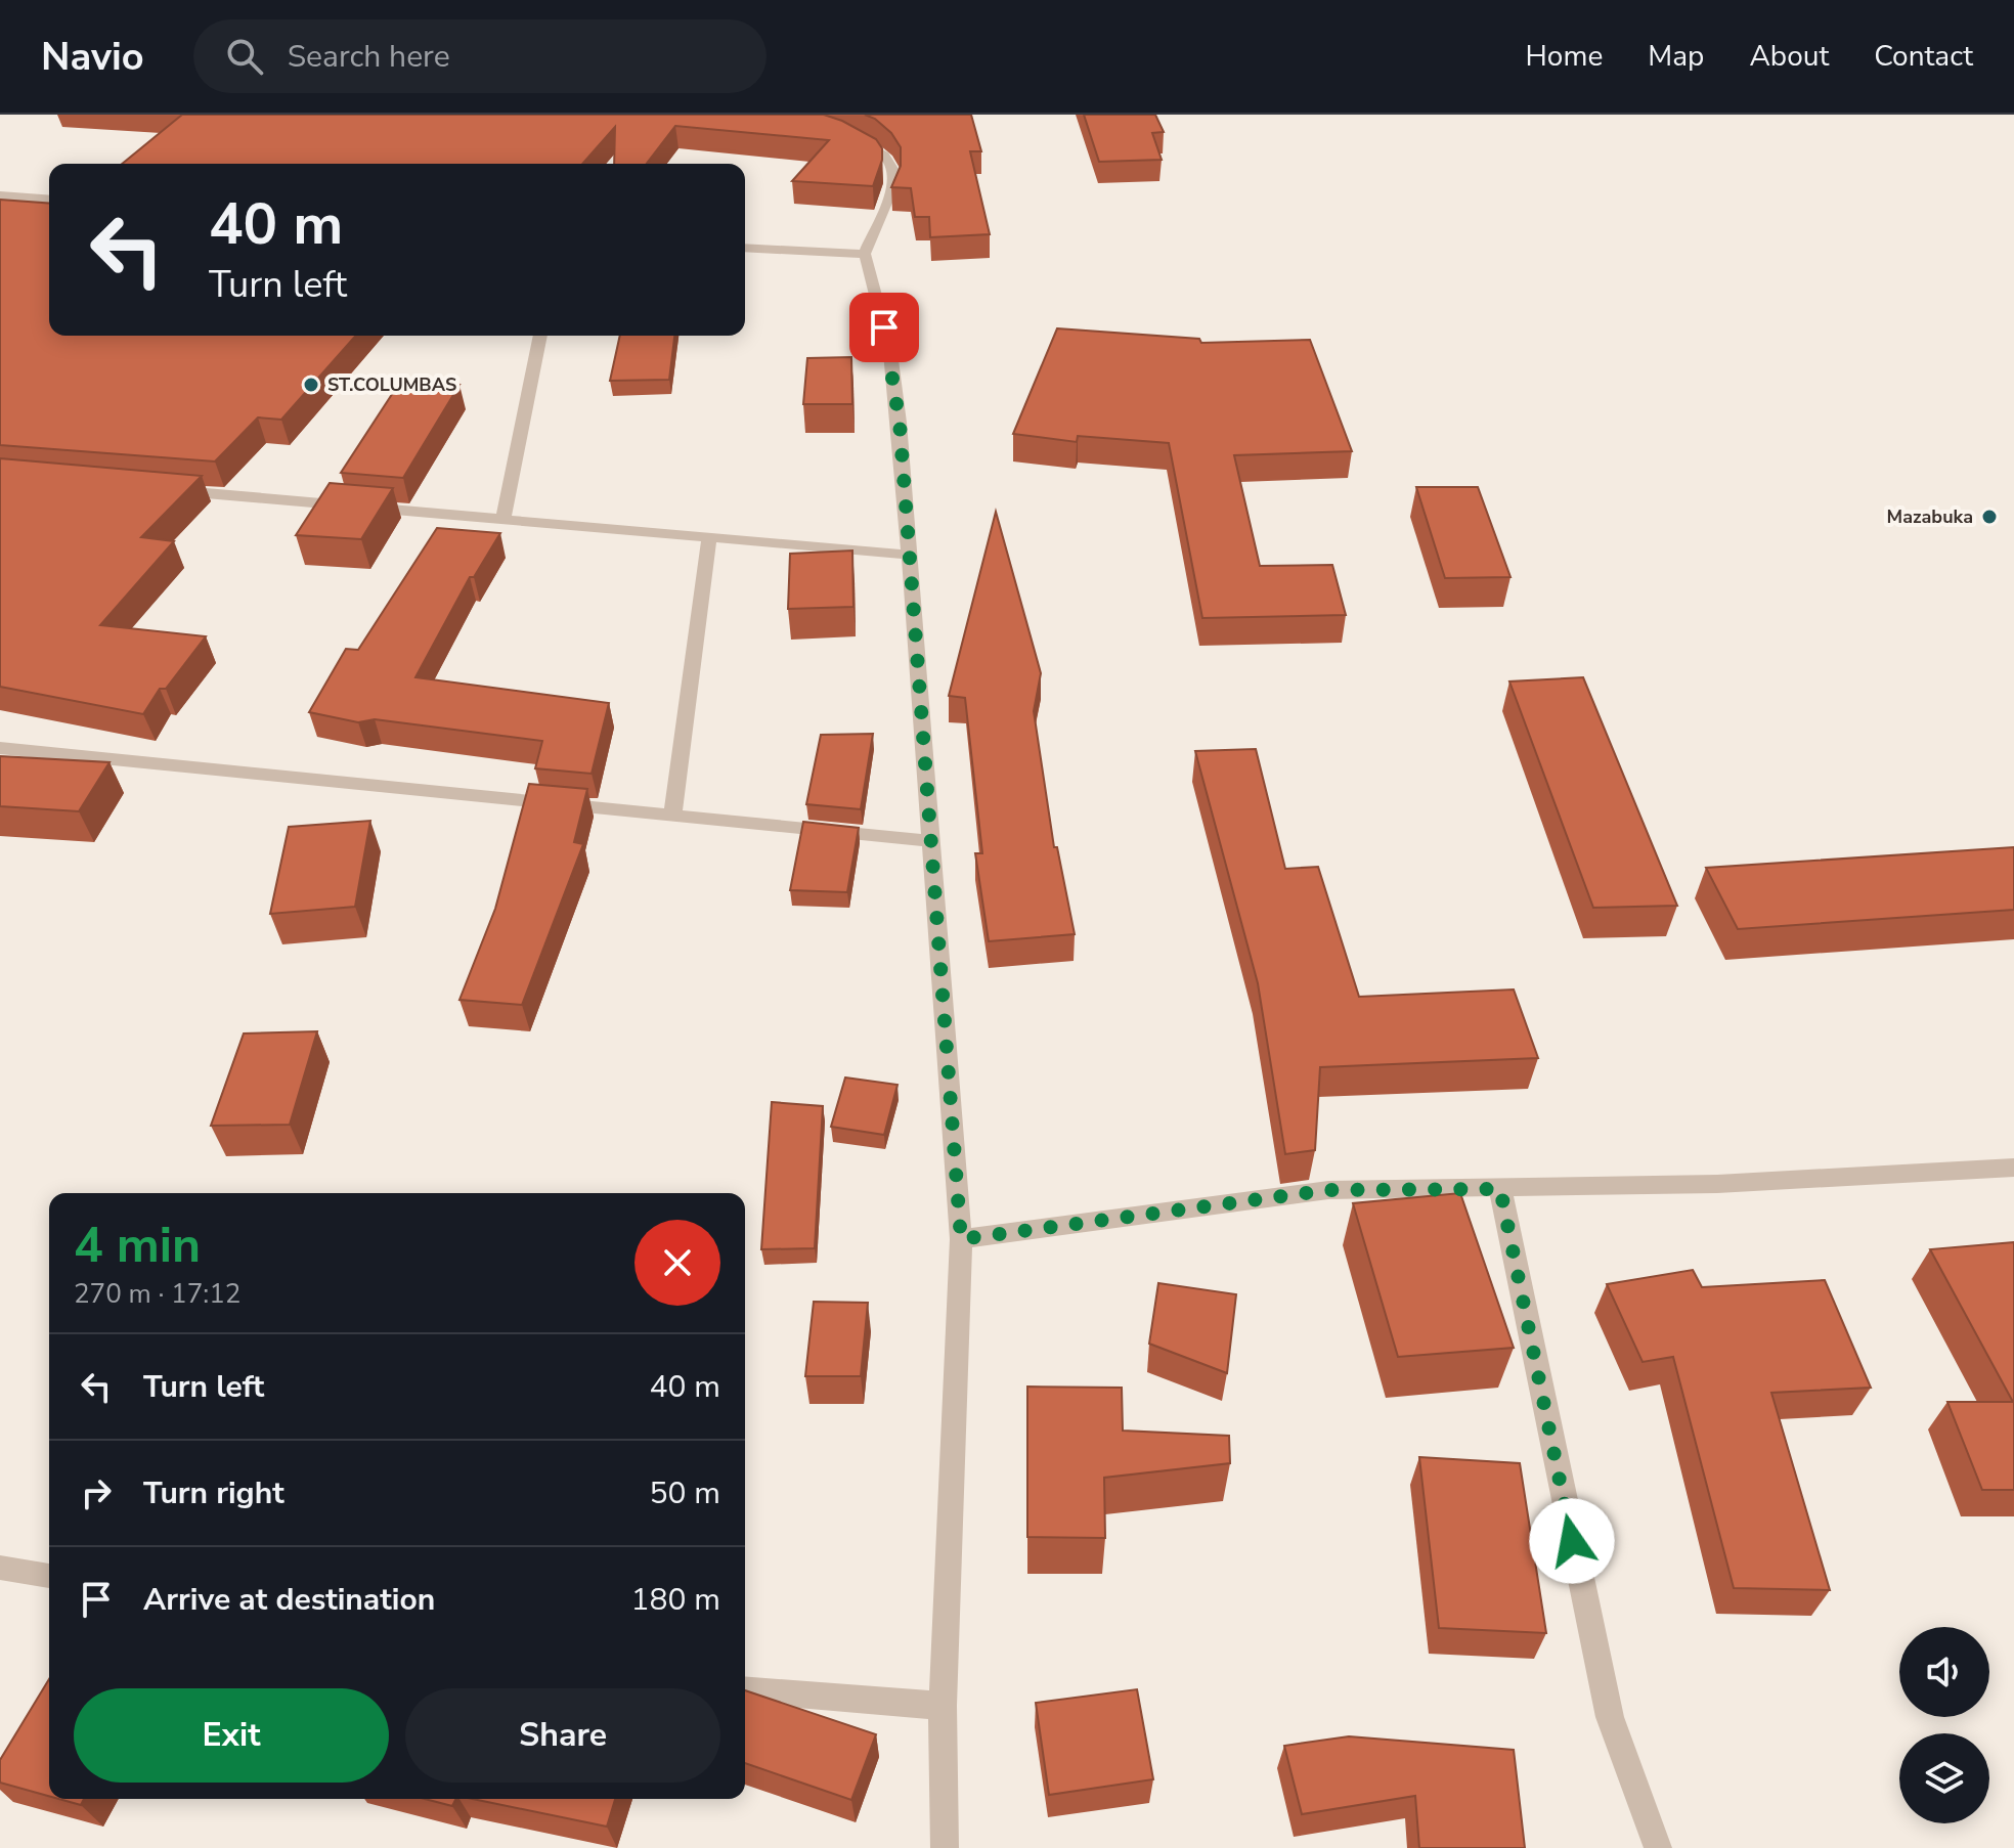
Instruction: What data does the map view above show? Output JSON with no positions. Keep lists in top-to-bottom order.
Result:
{
  "places": ["ST.COLUMBAS", "Mazabuka"],
  "page": {
    "header": "Navio",
    "search": "Search here",
    "nav": [
      "Home",
      "Map",
      "About",
      "Contact"
    ],
    "turn": ["40 m", "Turn left"],
    "heading": ["4 min", "270 m · 17:12"],
    "list": [
      {
        "name": "Turn left",
        "value": "40 m"
      },
      {
        "name": "Turn right",
        "value": "50 m"
      },
      {
        "name": "Arrive at destination",
        "value": "180 m"
      }
    ],
    "buttons": ["Exit", "Share"]
  }
}
